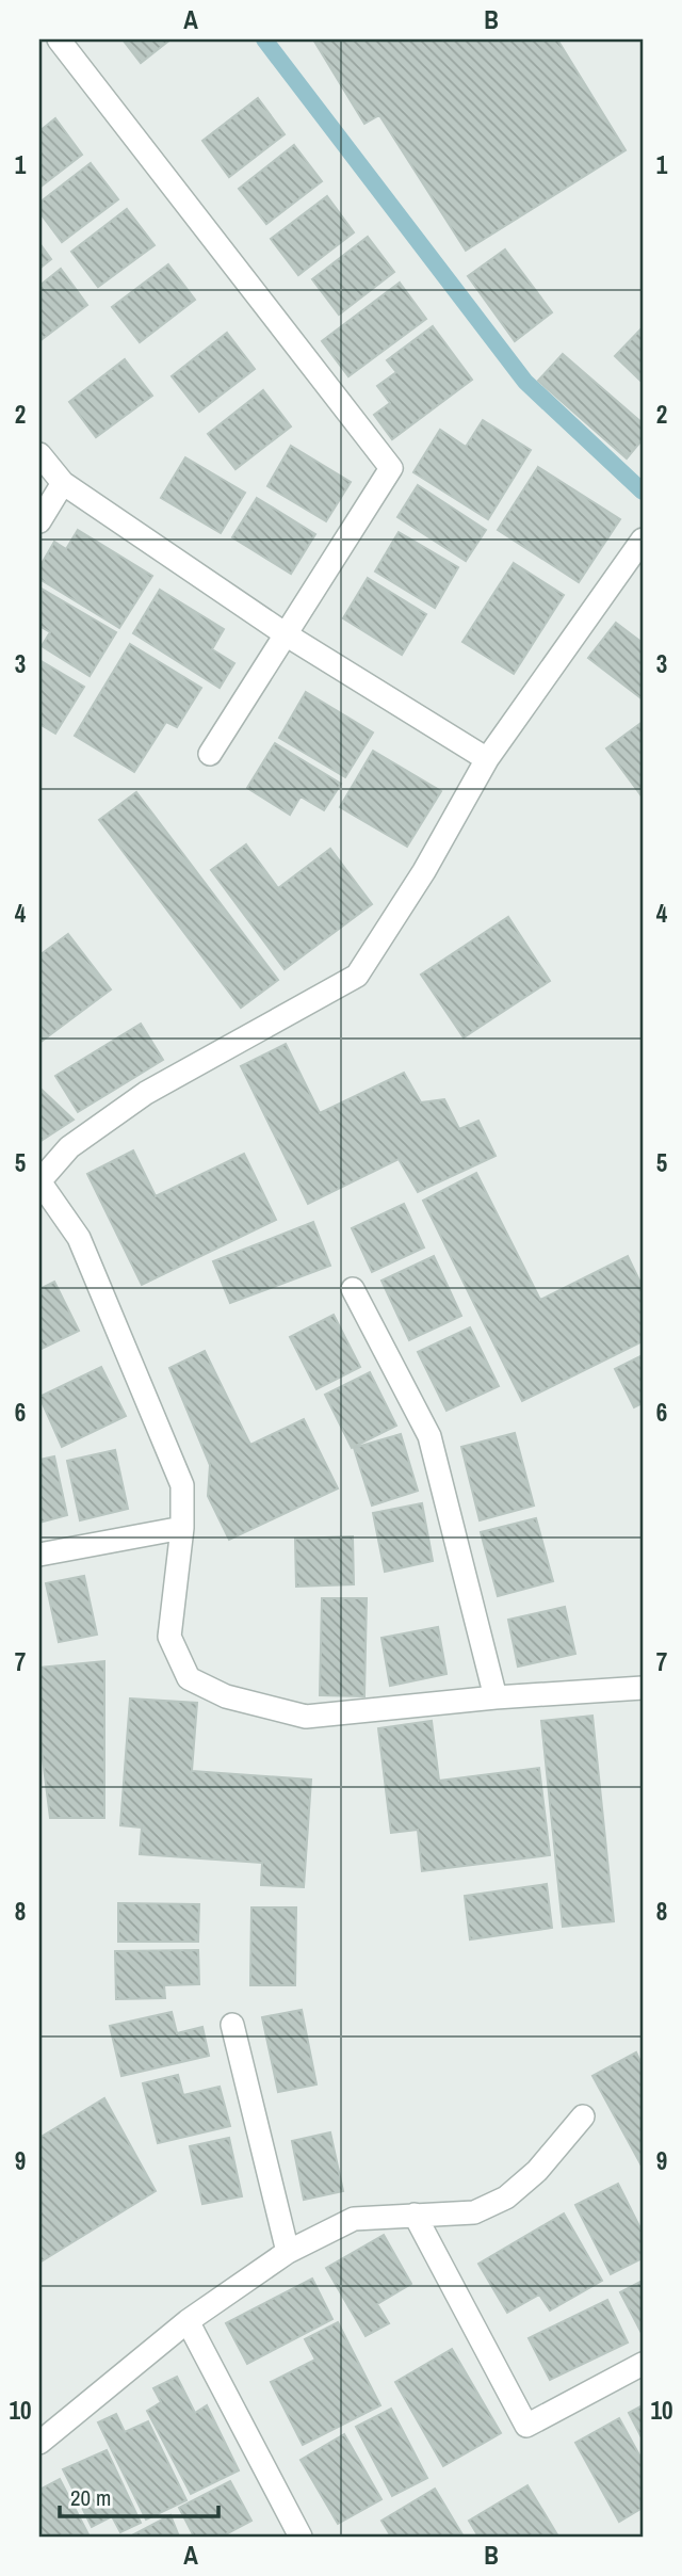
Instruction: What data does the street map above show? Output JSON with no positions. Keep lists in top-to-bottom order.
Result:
{
  "scale_bar": "20 m",
  "grid": {
    "columns": ["A", "B"],
    "rows": [
      "1",
      "2",
      "3",
      "4",
      "5",
      "6",
      "7",
      "8",
      "9",
      "10"
    ]
  }
}
